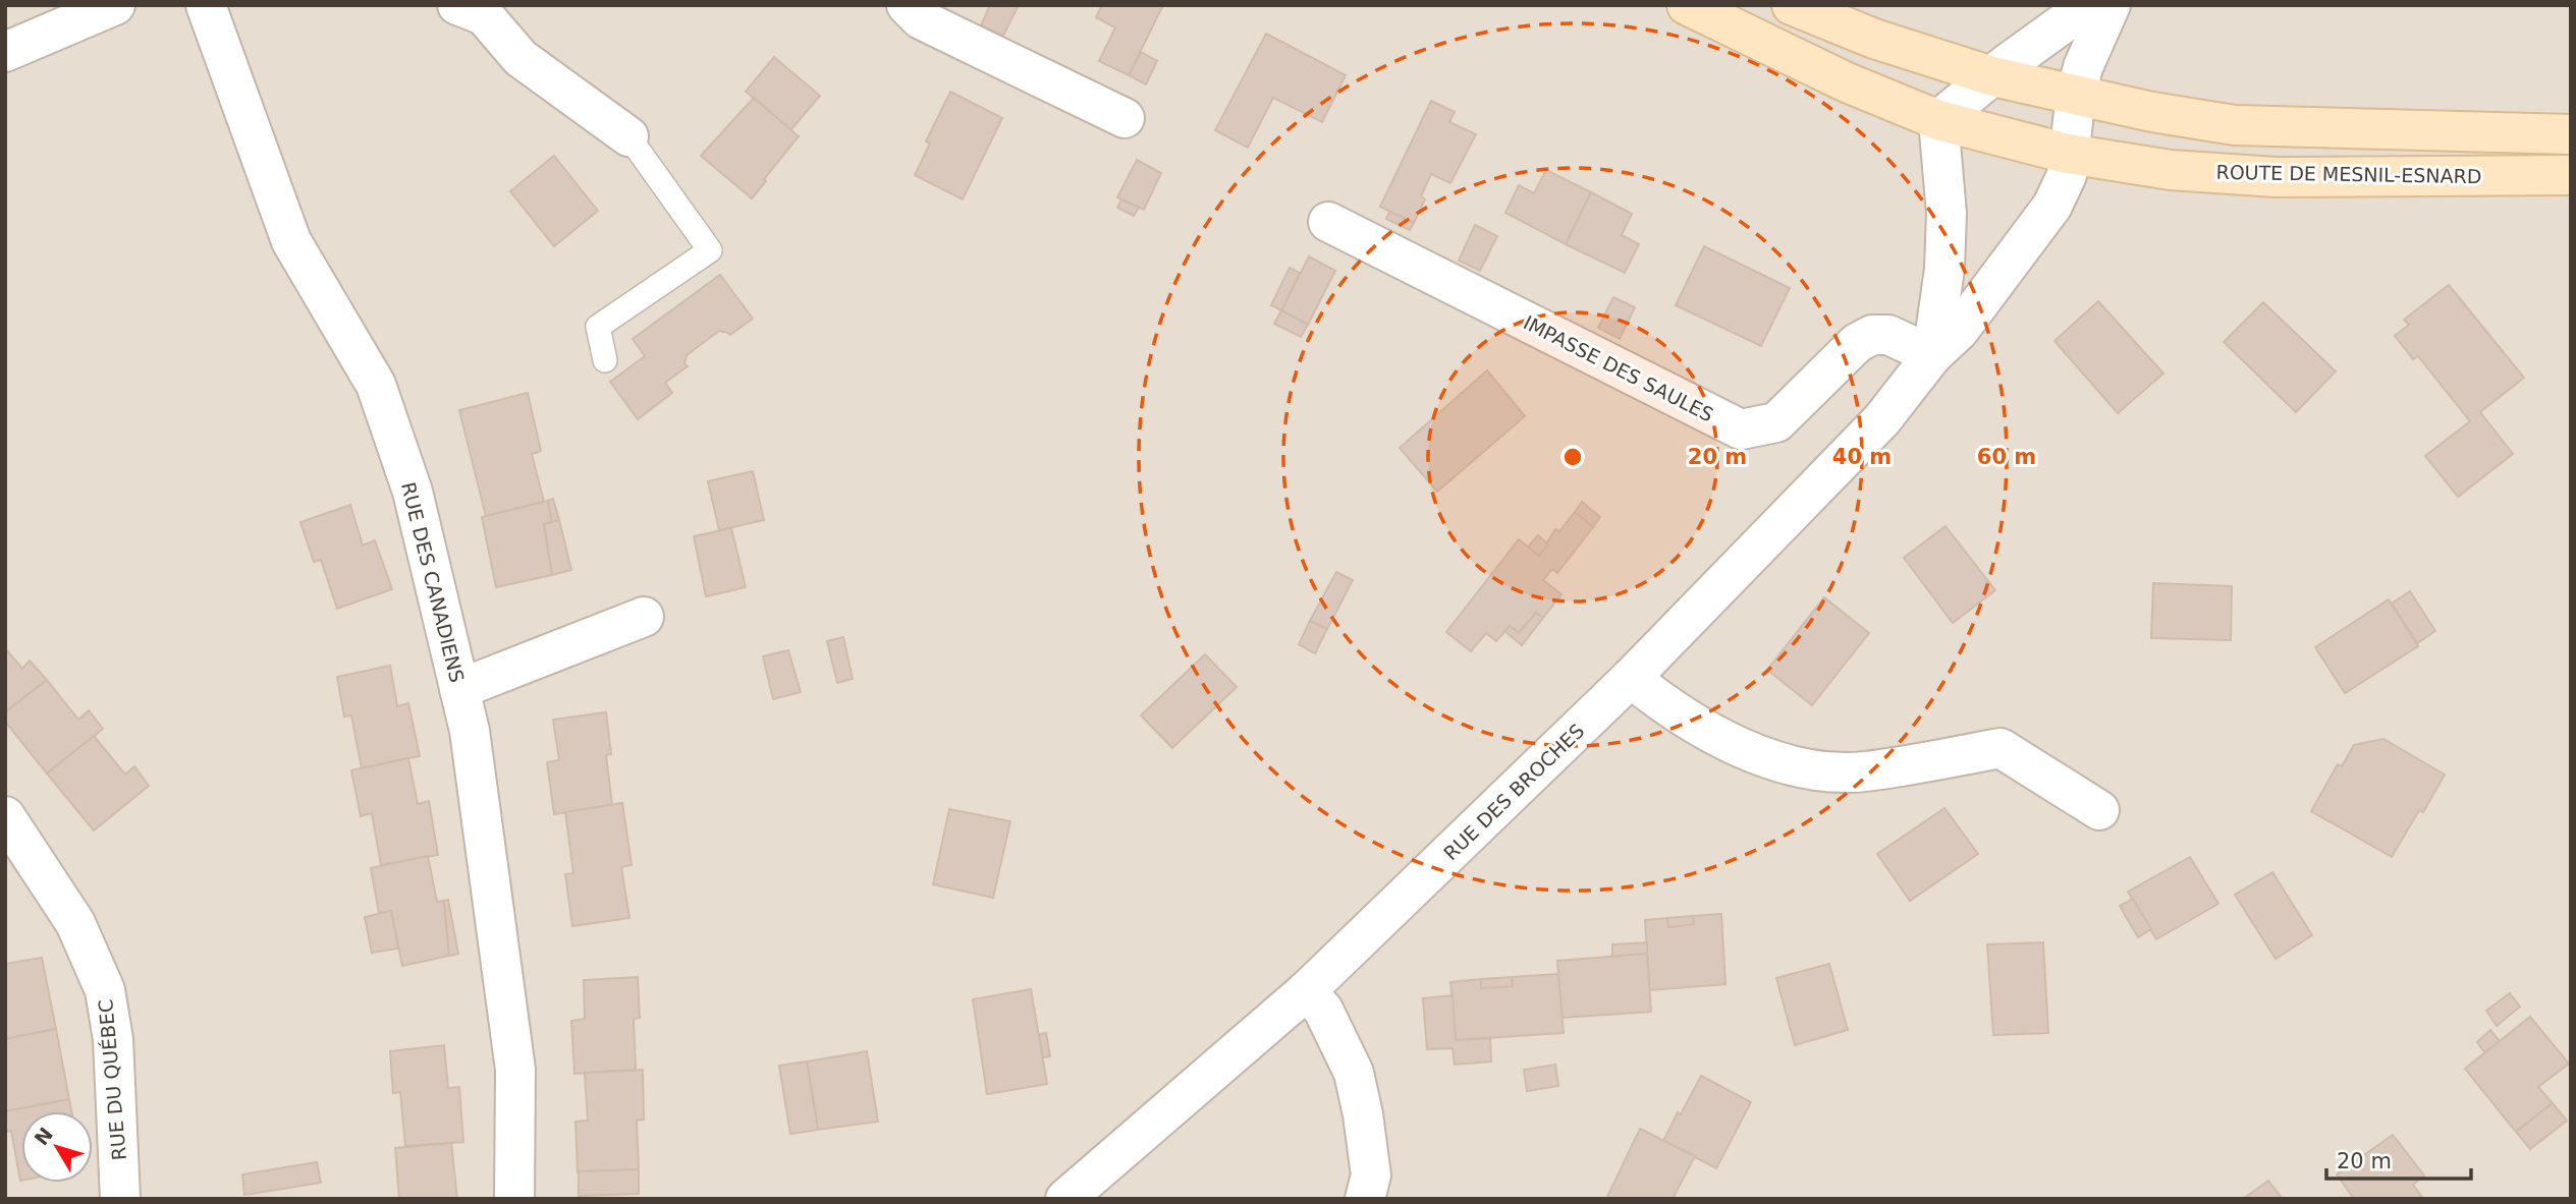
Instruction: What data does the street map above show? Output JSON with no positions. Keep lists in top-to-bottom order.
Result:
{
  "streets": {
    "main road": ["ROUTE DE MESNIL-ESNARD"],
    "street": [
      "IMPASSE DES SAULES",
      "RUE DES CANADIENS",
      "RUE DES BROCHES",
      "RUE DU QUÉBEC"
    ]
  },
  "crossings": [
    ["ROUTE DE MESNIL-ESNARD", "RUE DES BROCHES"],
    ["IMPASSE DES SAULES", "RUE DES BROCHES"]
  ],
  "scale_bar": "20 m",
  "north": "top left",
  "rings": ["20 m", "40 m", "60 m"]
}
